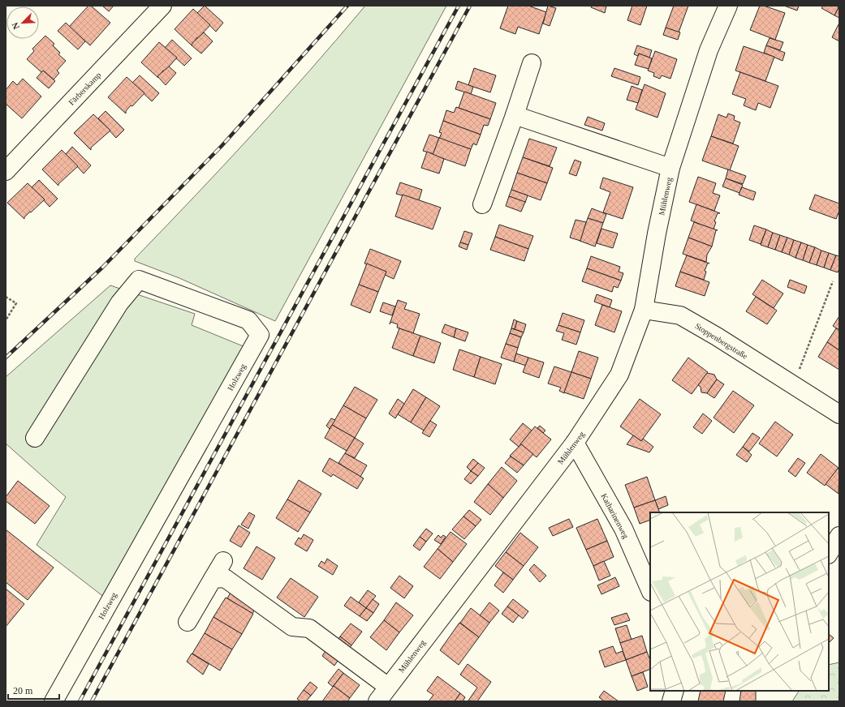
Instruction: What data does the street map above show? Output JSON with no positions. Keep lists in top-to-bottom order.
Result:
{
  "streets": {
    "street": [
      "Färberskamp",
      "Mühlenweg",
      "Stoppenbergstraße",
      "Holzweg",
      "Katharinenweg"
    ]
  },
  "crossings": [
    ["Mühlenweg", "Stoppenbergstraße"],
    ["Mühlenweg", "Katharinenweg"]
  ],
  "scale_bar": "20 m",
  "north": "bottom left"
}
